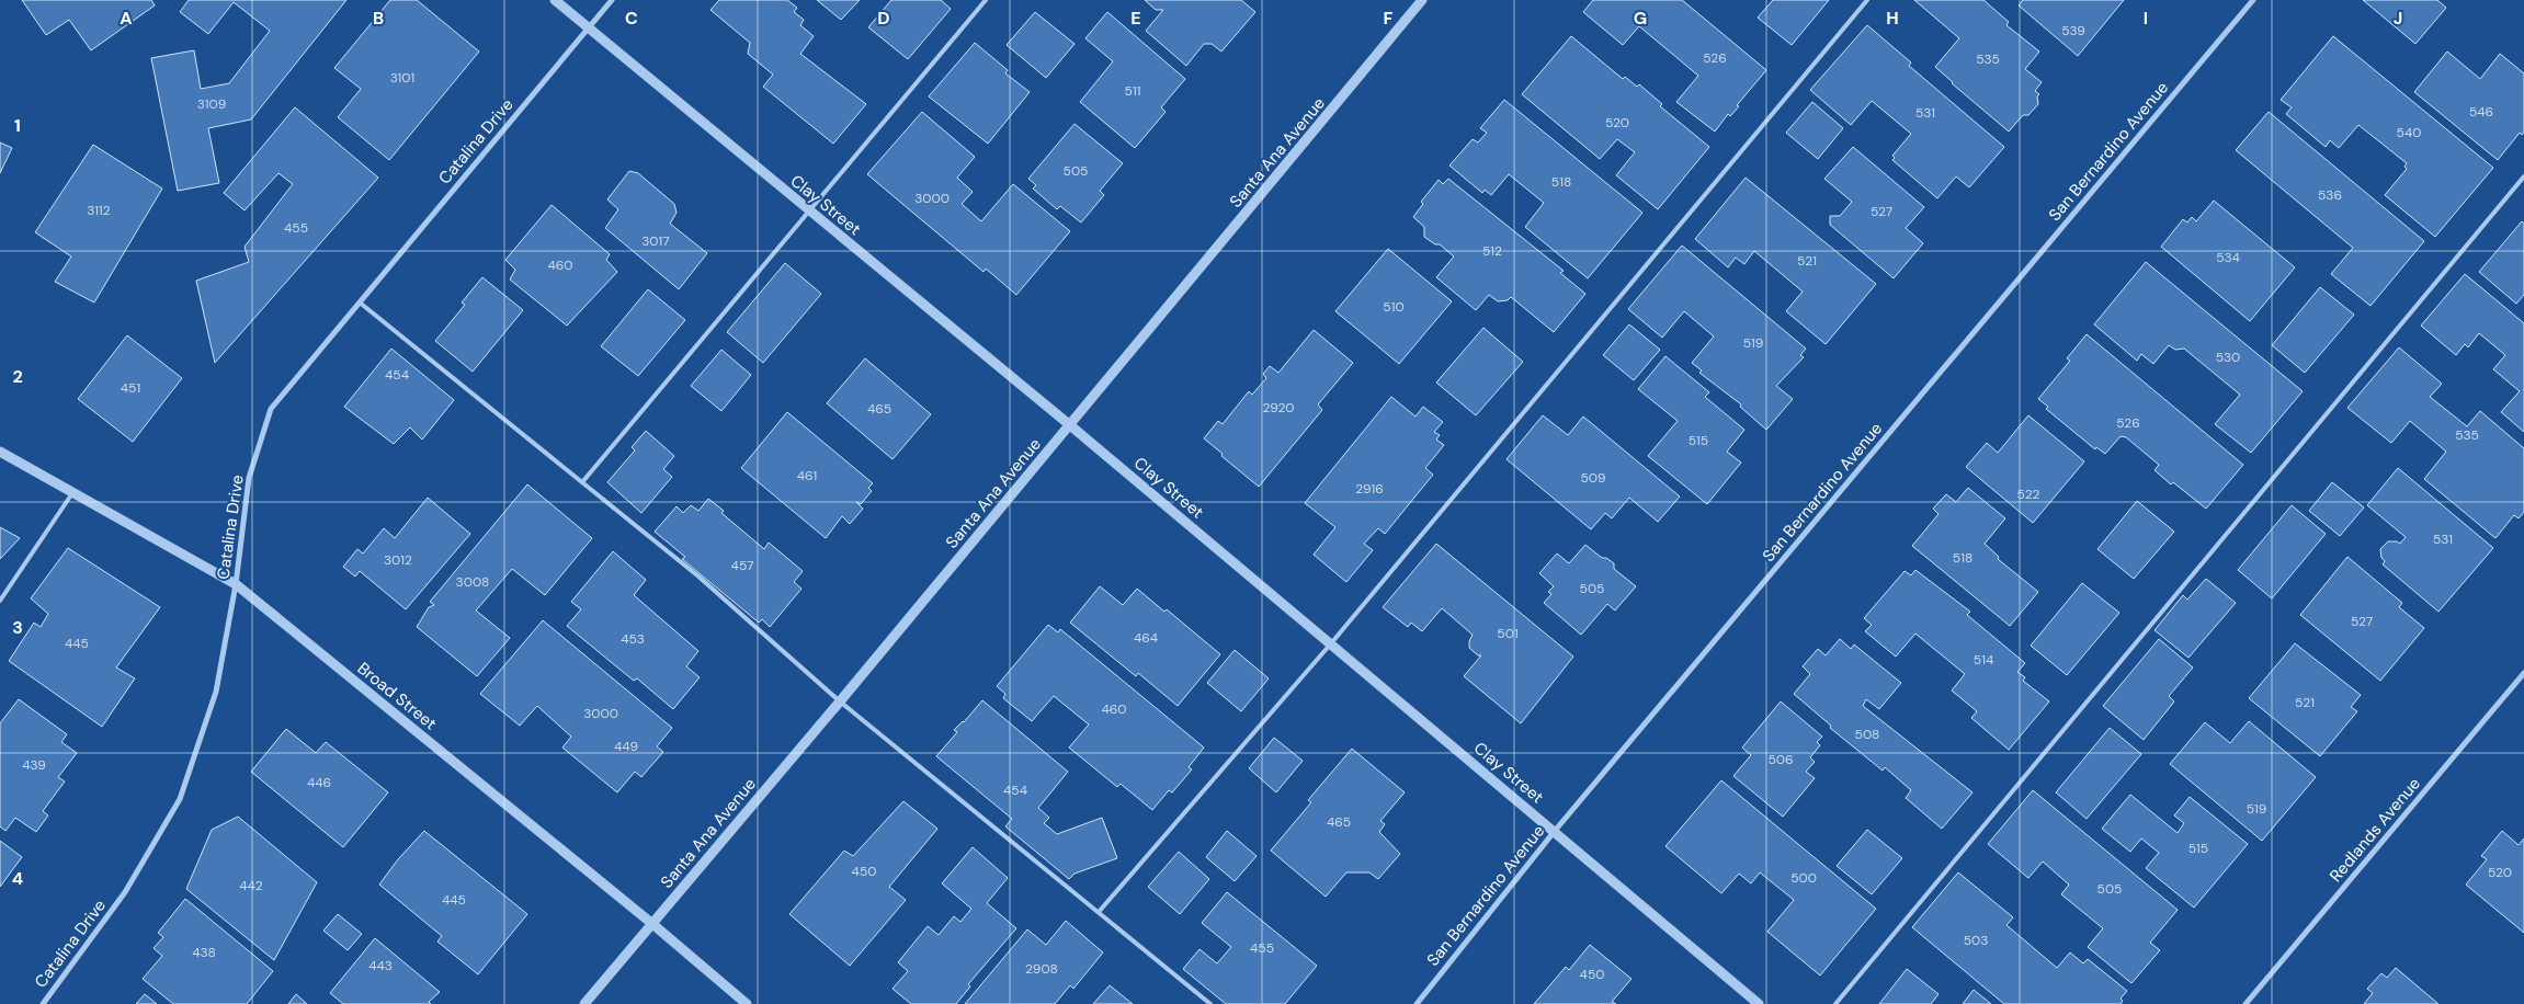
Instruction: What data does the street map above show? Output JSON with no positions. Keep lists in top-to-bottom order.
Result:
{
  "streets": {
    "street": [
      "Catalina Drive",
      "San Bernardino Avenue",
      "Santa Ana Avenue",
      "Clay Street",
      "Broad Street",
      "Redlands Avenue"
    ]
  },
  "crossings": [
    ["Catalina Drive", "Clay Street"],
    ["Catalina Drive", "Broad Street"],
    ["San Bernardino Avenue", "Clay Street"],
    ["Santa Ana Avenue", "Clay Street"],
    ["Santa Ana Avenue", "Broad Street"]
  ],
  "house_numbers": [
    "539",
    "526",
    "535",
    "3101",
    "511",
    "3109",
    "546",
    "531",
    "520",
    "540",
    "505",
    "518",
    "536",
    "3000",
    "3112",
    "527",
    "455",
    "3017",
    "512",
    "534",
    "521",
    "460",
    "510",
    "519",
    "530",
    "454",
    "451",
    "2920",
    "465",
    "526",
    "535",
    "515",
    "461",
    "509",
    "2916",
    "522",
    "531",
    "518",
    "3012",
    "457",
    "3008",
    "505",
    "527",
    "501",
    "464",
    "453",
    "445",
    "514",
    "521",
    "460",
    "3000",
    "508",
    "449",
    "506",
    "439",
    "446",
    "454",
    "519",
    "465",
    "515",
    "450",
    "520",
    "500",
    "442",
    "505",
    "445",
    "503",
    "455",
    "438",
    "443",
    "2908",
    "450"
  ],
  "grid": {
    "columns": [
      "A",
      "B",
      "C",
      "D",
      "E",
      "F",
      "G",
      "H",
      "I",
      "J"
    ],
    "rows": [
      "1",
      "2",
      "3",
      "4"
    ]
  }
}
